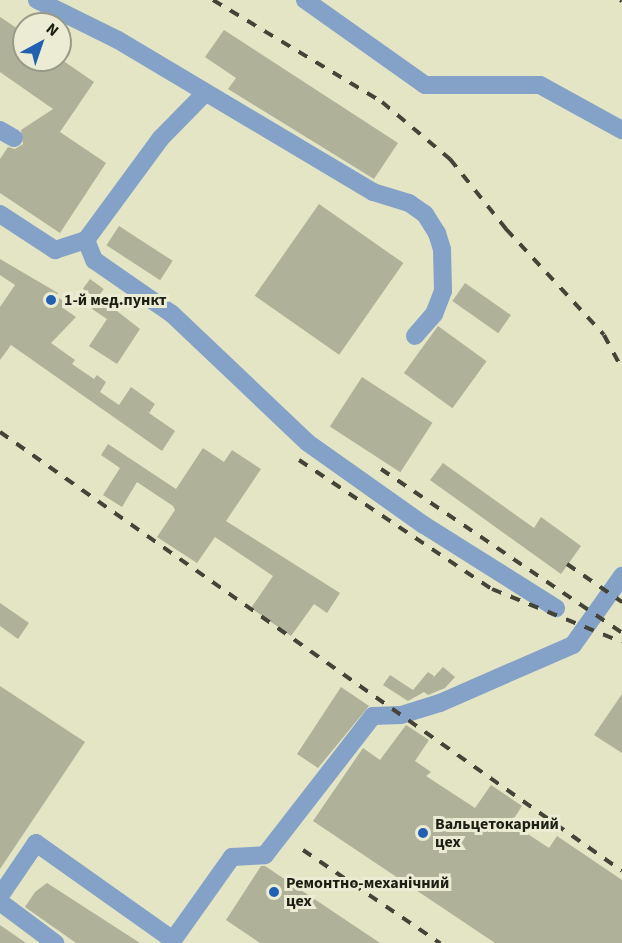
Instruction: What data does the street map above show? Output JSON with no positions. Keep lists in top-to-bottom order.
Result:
{
  "places": ["1-й мед.пункт", "Вальцетокарний цех", "Ремонтно-механічний цех"],
  "north": "top right"
}
